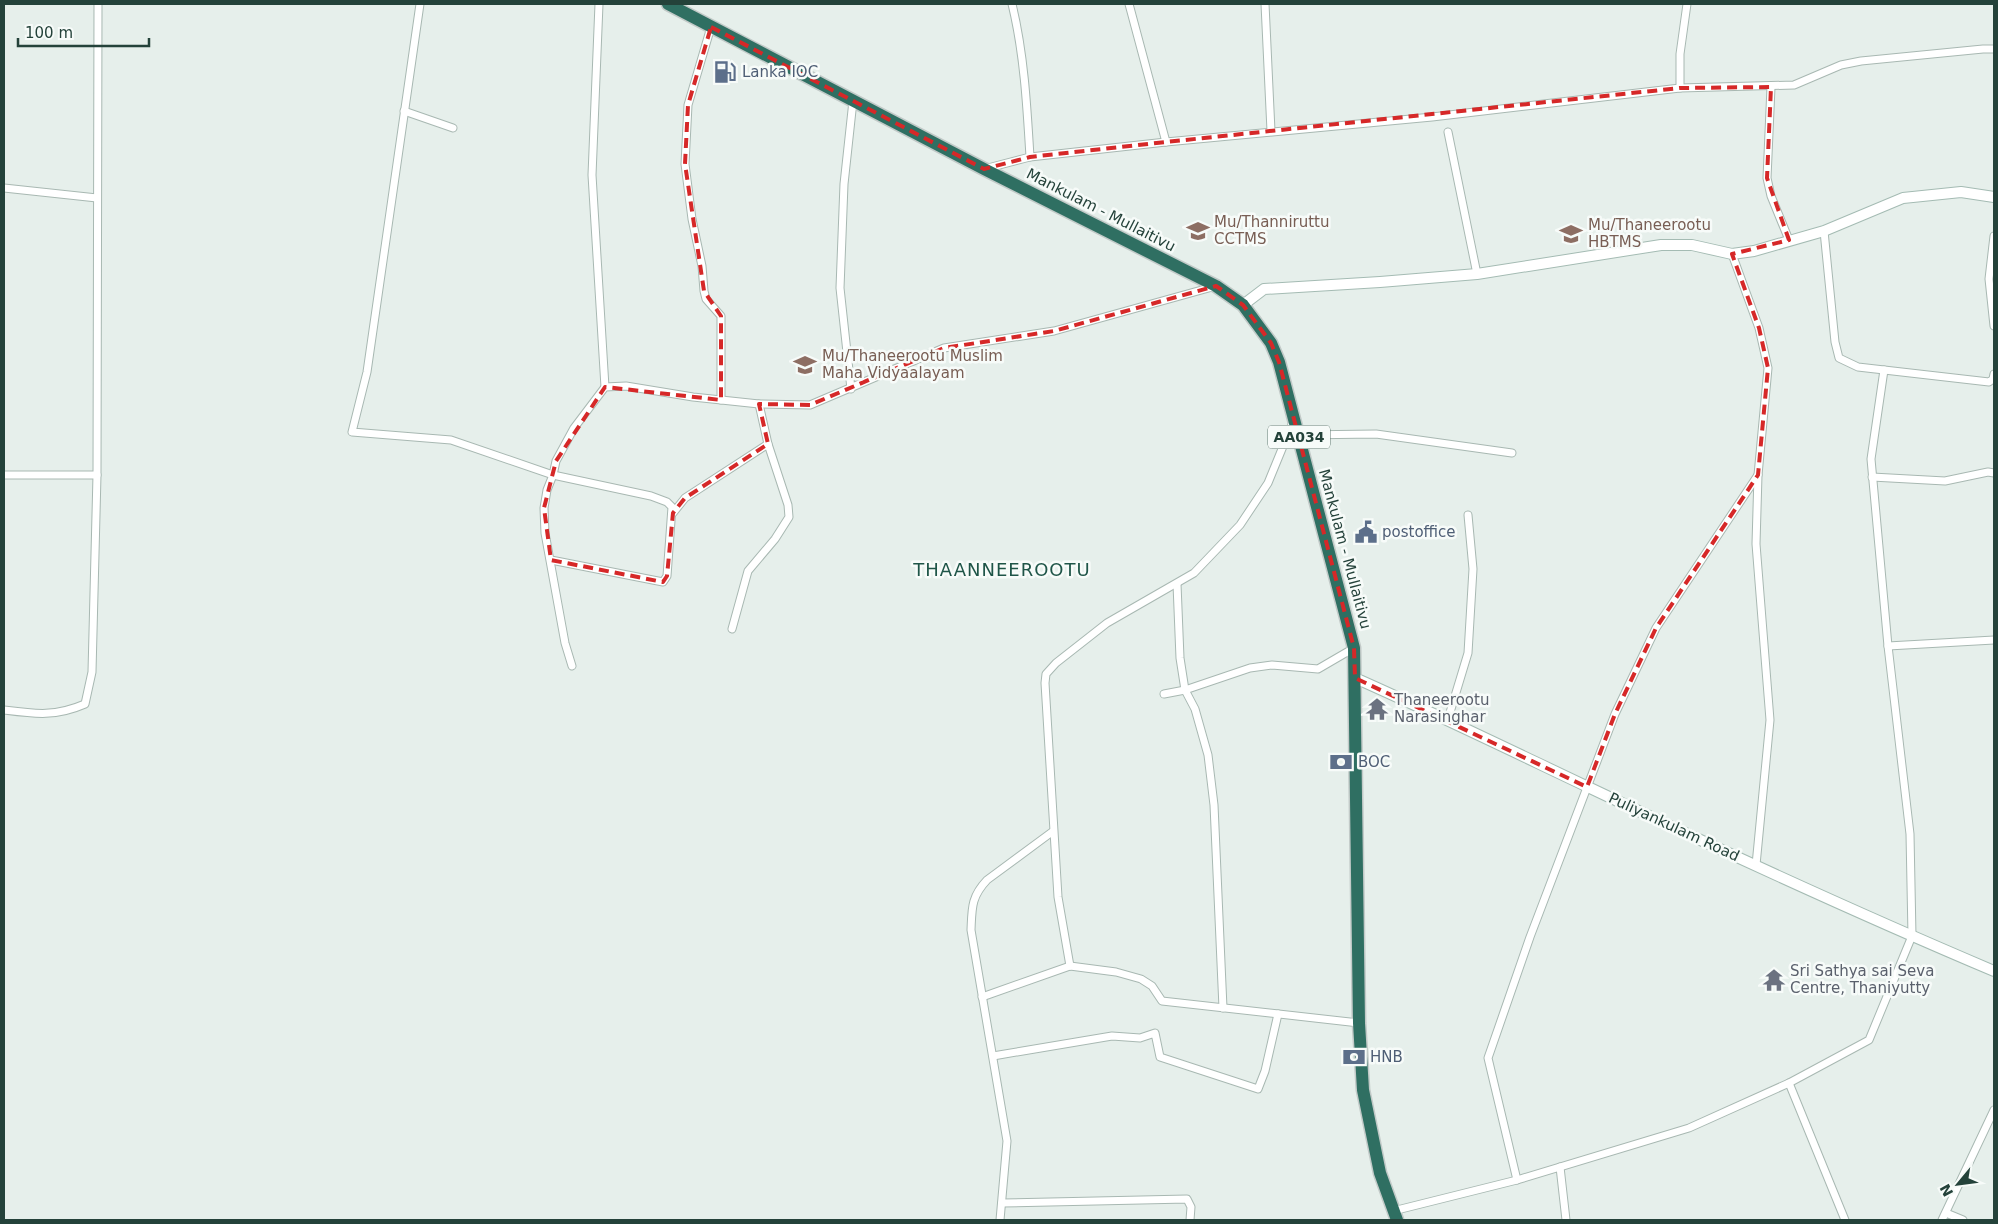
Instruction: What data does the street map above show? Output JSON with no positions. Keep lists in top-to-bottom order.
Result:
{
  "streets": {
    "highway": ["Mankulam - Mullaitivu", "AA034"],
    "street": ["Puliyankulam Road"]
  },
  "crossings": [
    ["Mankulam - Mullaitivu", "Puliyankulam Road"]
  ],
  "districts": ["THAANNEEROOTU"],
  "places": {
    "fuel station": ["Lanka IOC"],
    "school or university": ["Mu/Thanniruttu CCTMS", "Mu/Thaneerootu HBTMS", "Mu/Thaneerootu Muslim Maha Vidyaalayam"],
    "public building": ["postoffice"],
    "temple": ["Thaneerootu Narasinghar", "Sri Sathya sai Seva Centre, Thaniyutty"],
    "bank": ["BOC", "HNB"]
  },
  "scale_bar": "100 m",
  "north": "bottom left"
}
